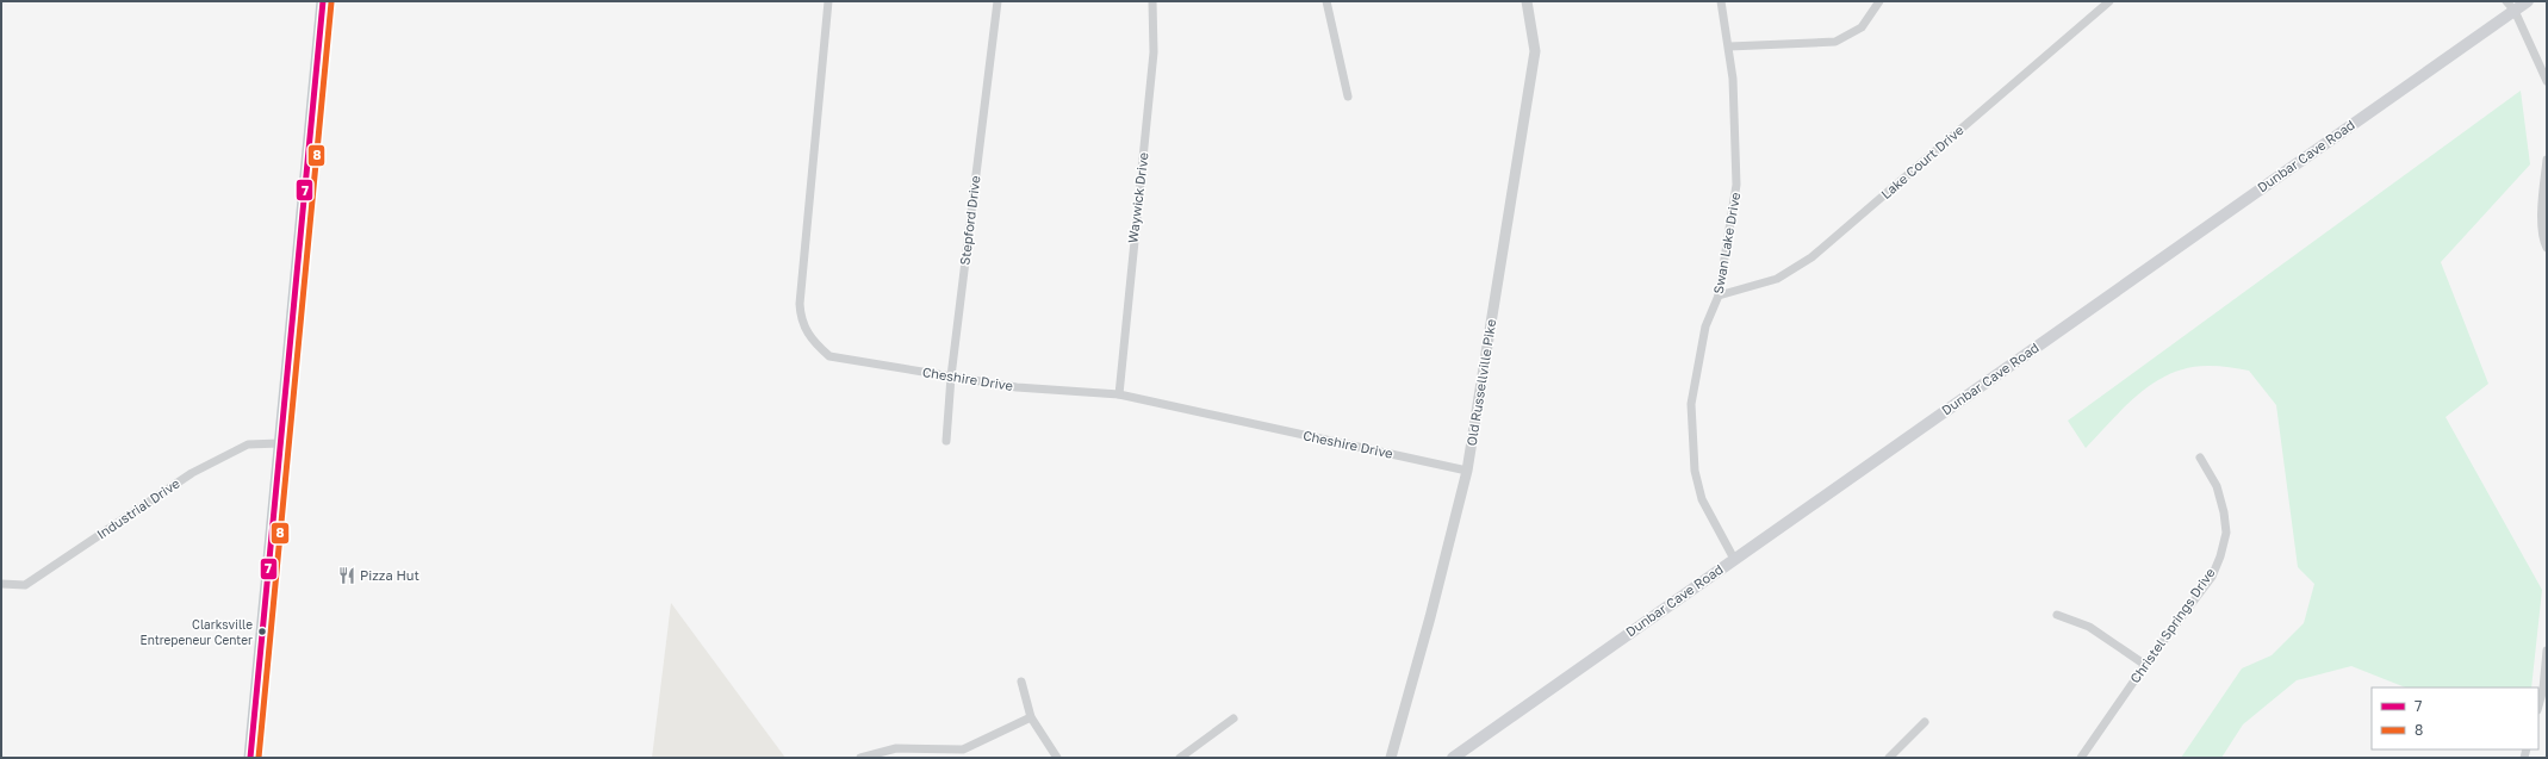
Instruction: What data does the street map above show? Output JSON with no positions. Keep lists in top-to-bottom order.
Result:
{
  "streets": {
    "main road": ["Dunbar Cave Road"],
    "street": [
      "Lake Court Drive",
      "Waywick Drive",
      "Stepford Drive",
      "Swan Lake Drive",
      "Cheshire Drive",
      "Old Russellville Pike",
      "Industrial Drive",
      "Christel Springs Drive"
    ]
  },
  "crossings": [
    ["Dunbar Cave Road", "Swan Lake Drive"],
    ["Lake Court Drive", "Swan Lake Drive"],
    ["Waywick Drive", "Cheshire Drive"],
    ["Stepford Drive", "Cheshire Drive"],
    ["Cheshire Drive", "Old Russellville Pike"]
  ],
  "places": {
    "restaurant": ["Pizza Hut"],
    "other": ["Clarksville Entrepeneur Center"]
  },
  "lines": ["transit line 7", "transit line 8"],
  "legend": ["7", "8"]
}
